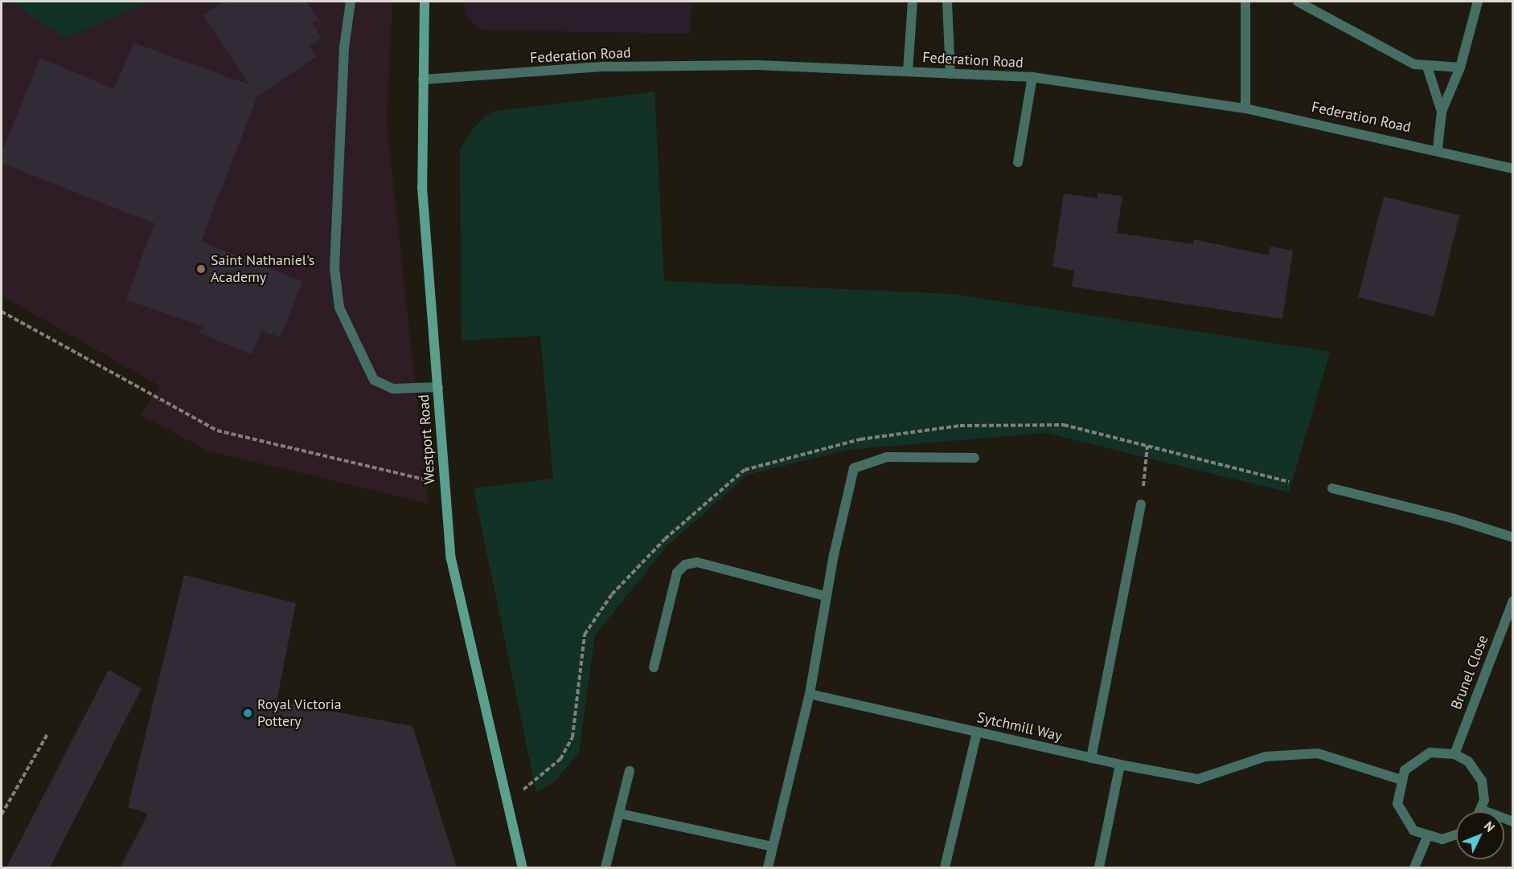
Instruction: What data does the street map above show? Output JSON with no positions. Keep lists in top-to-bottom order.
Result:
{
  "streets": {
    "street": [
      "Federation Road",
      "Westport Road",
      "Brunel Close",
      "Sytchmill Way"
    ]
  },
  "crossings": [
    ["Federation Road", "Westport Road"]
  ],
  "places": ["Saint Nathaniel's Academy", "Royal Victoria Pottery"],
  "north": "top right"
}
